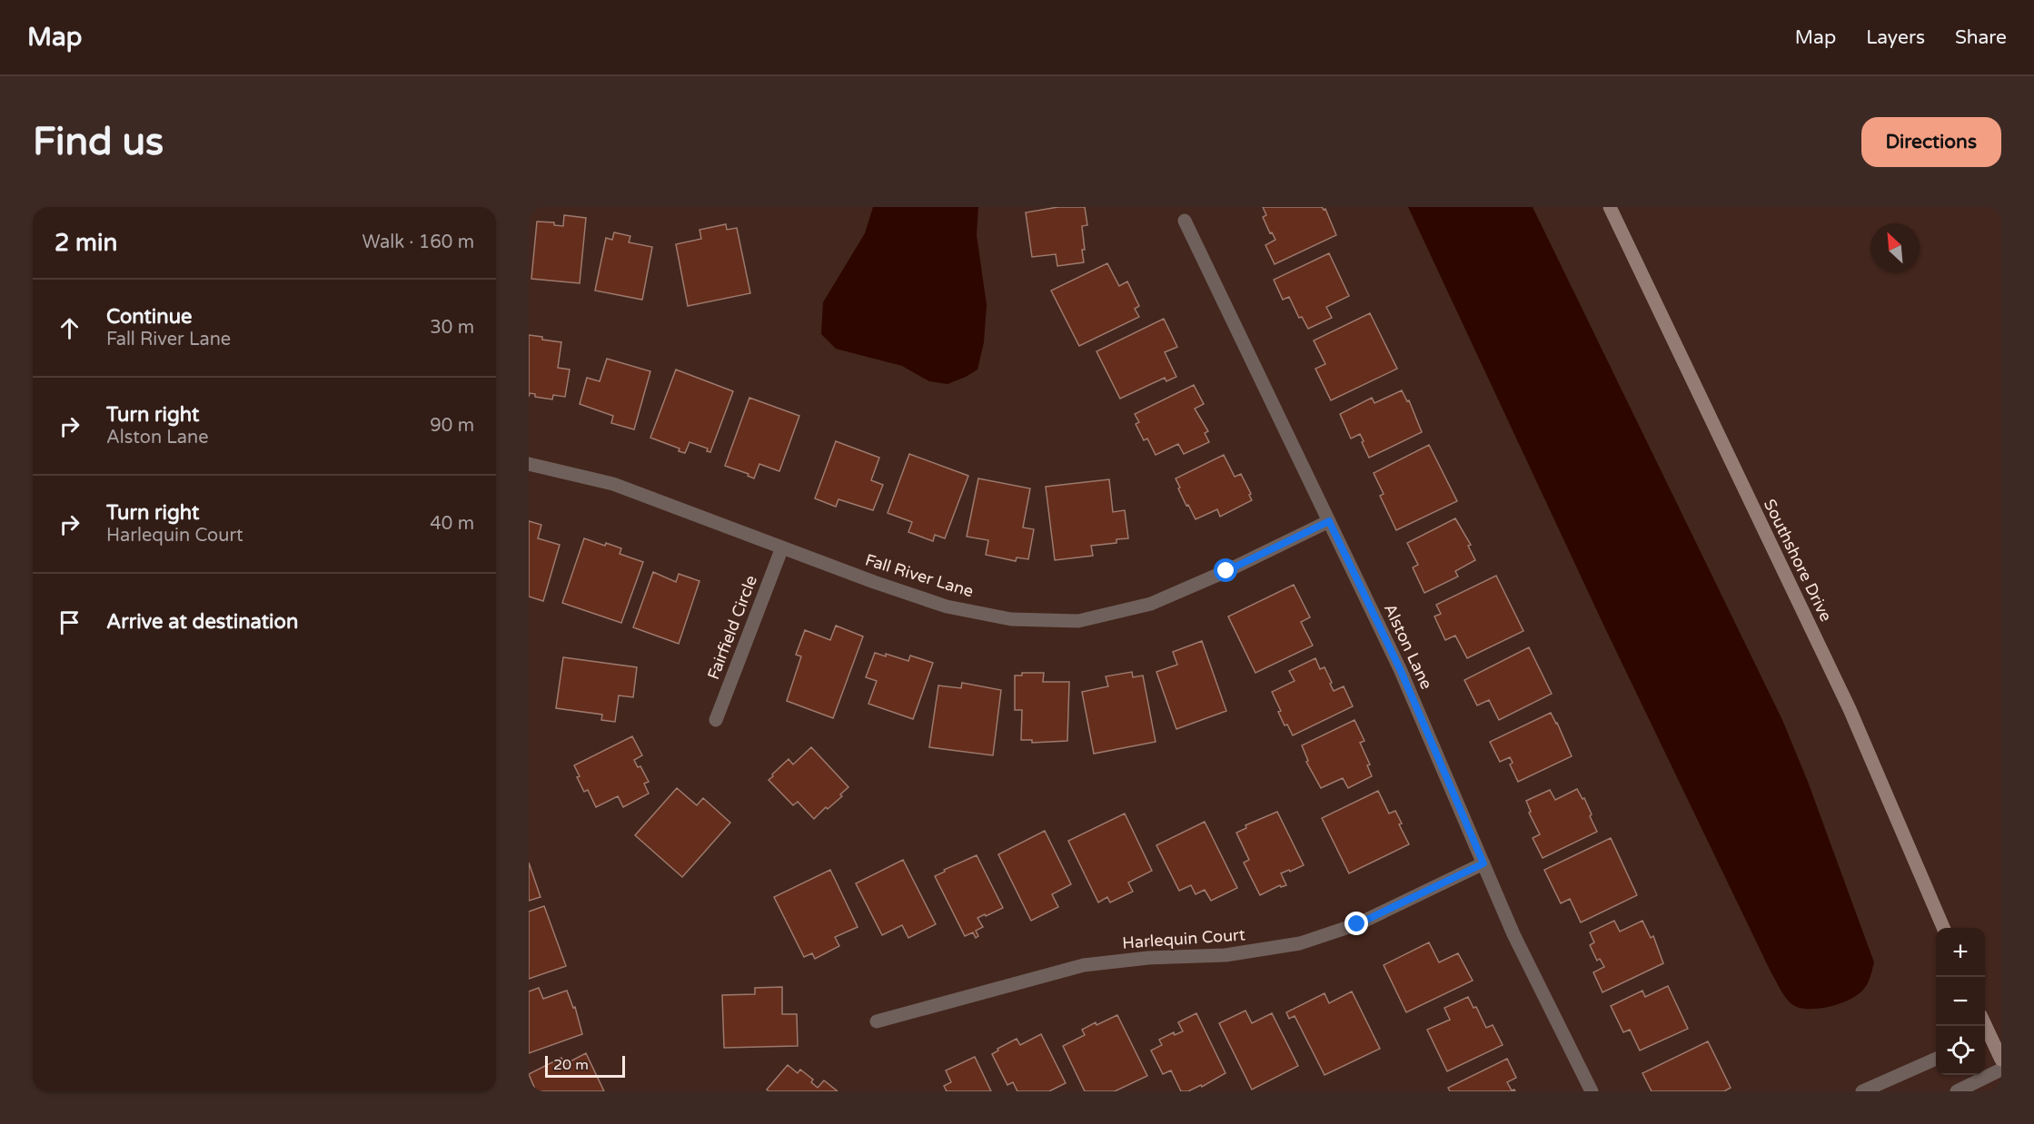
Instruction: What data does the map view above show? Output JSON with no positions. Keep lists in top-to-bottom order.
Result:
{
  "streets": {
    "street": [
      "Southshore Drive",
      "Fall River Lane",
      "Fairfield Circle",
      "Alston Lane",
      "Harlequin Court"
    ]
  },
  "crossings": [
    ["Fall River Lane", "Fairfield Circle"],
    ["Fall River Lane", "Alston Lane"],
    ["Alston Lane", "Harlequin Court"]
  ],
  "scale_bar": "20 m",
  "north": "top left",
  "page": {
    "header": "Map",
    "nav": ["Map", "Layers", "Share"],
    "buttons": "Directions",
    "title": "Find us",
    "heading": ["2 min", "Walk · 160 m"],
    "list": [
      ["Continue", "Fall River Lane", "30 m"],
      ["Turn right", "Alston Lane", "90 m"],
      ["Turn right", "Harlequin Court", "40 m"],
      "Arrive at destination"
    ],
    "map_buttons": ["+", "−"],
    "scale": "20 m"
  }
}
